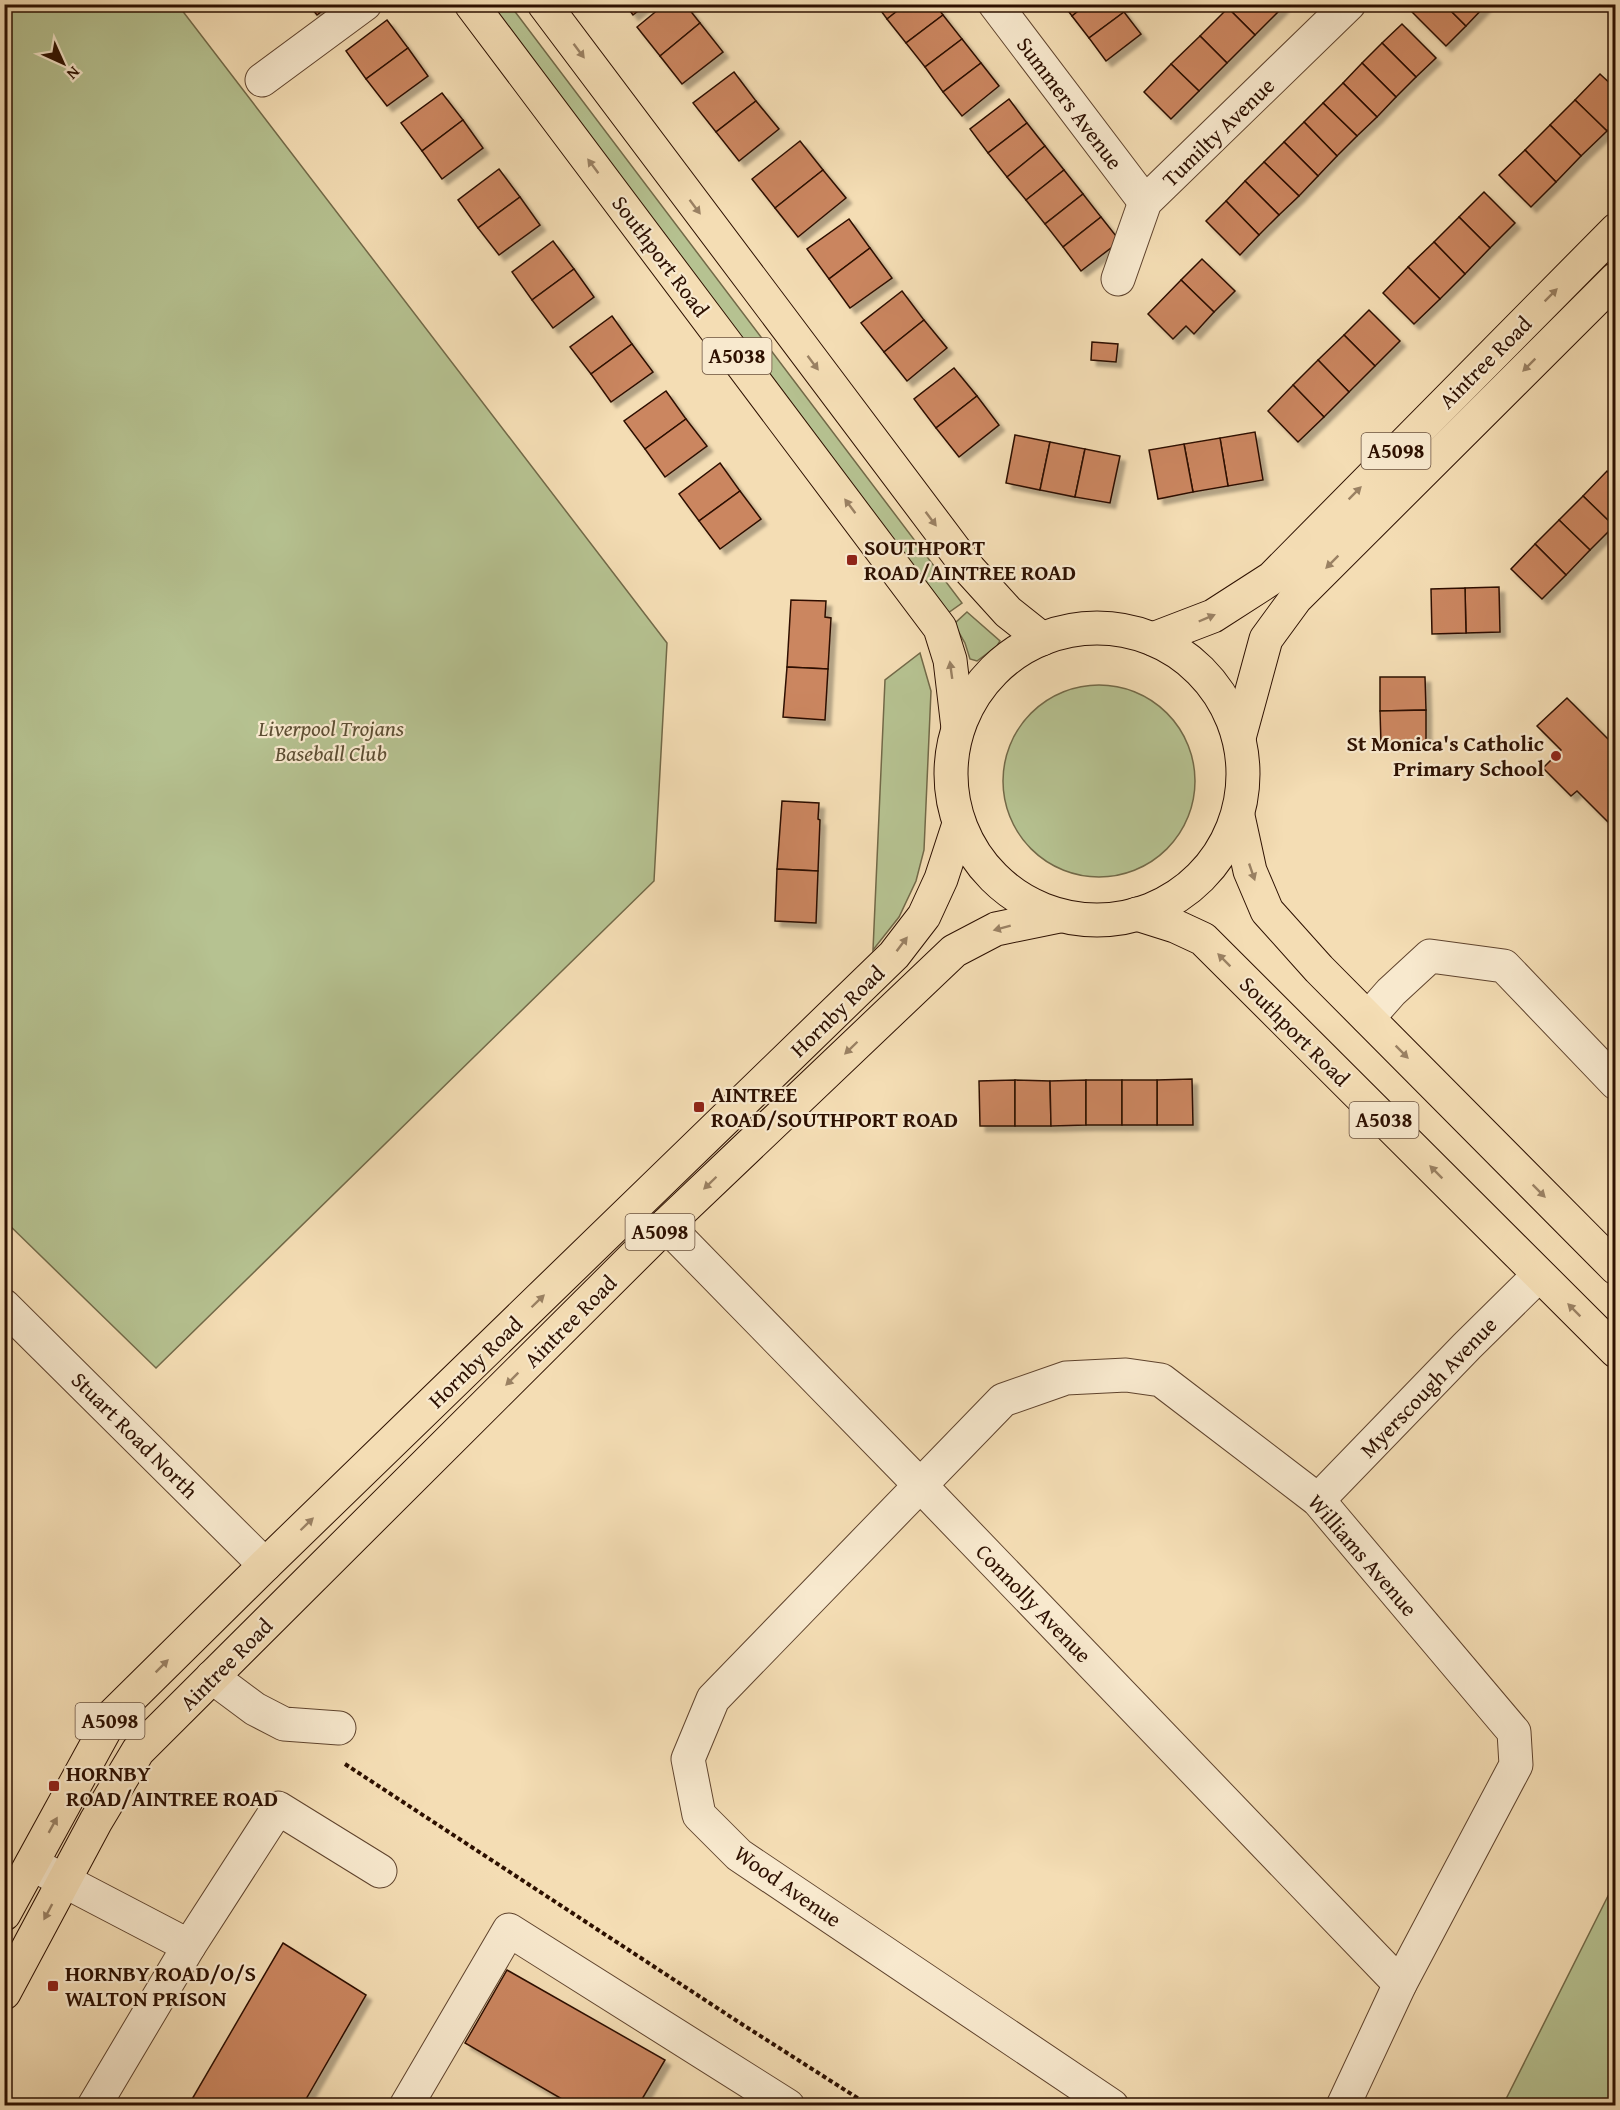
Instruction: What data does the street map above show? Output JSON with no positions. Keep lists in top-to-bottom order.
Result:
{
  "streets": {
    "main road": [
      "Southport Road",
      "A5038",
      "Aintree Road",
      "A5098",
      "Hornby Road"
    ],
    "street": [
      "Summers Avenue",
      "Tumilty Avenue",
      "Myerscough Avenue",
      "Stuart Road North",
      "Williams Avenue",
      "Connolly Avenue",
      "Wood Avenue"
    ]
  },
  "crossings": [
    ["Summers Avenue", "Tumilty Avenue"],
    ["Southport Road", "A5038"],
    ["Southport Road", "Myerscough Avenue"],
    ["A5038", "Aintree Road"],
    ["A5038", "Hornby Road"],
    ["Aintree Road", "A5098"],
    ["Aintree Road", "Connolly Avenue"],
    ["Hornby Road", "Stuart Road North"],
    ["Myerscough Avenue", "Williams Avenue"],
    ["Williams Avenue", "Connolly Avenue"],
    ["Williams Avenue", "Wood Avenue"],
    ["Connolly Avenue", "Wood Avenue"]
  ],
  "one_way": ["Hornby Road"],
  "parks": ["Liverpool Trojans Baseball Club"],
  "places": {
    "transit": [
      "SOUTHPORT ROAD/AINTREE ROAD",
      "AINTREE ROAD/SOUTHPORT ROAD",
      "HORNBY ROAD/AINTREE ROAD",
      "HORNBY ROAD/O/S WALTON PRISON"
    ],
    "other": ["St Monica's Catholic Primary School"]
  },
  "north": "bottom right"
}
